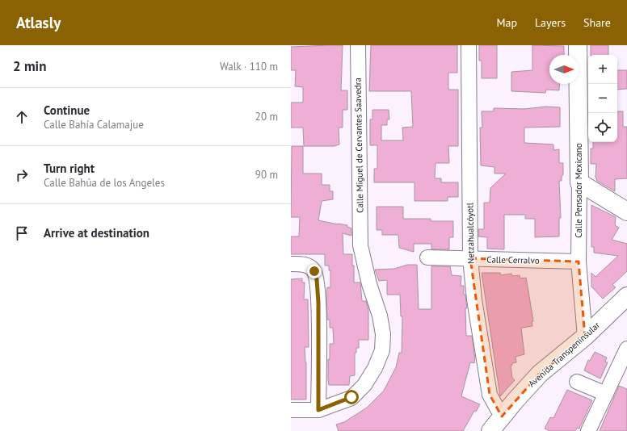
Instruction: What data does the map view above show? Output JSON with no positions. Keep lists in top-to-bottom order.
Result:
{
  "streets": {
    "main road": ["Calle Pensador Mexicano", "Avenida Transpeninsular"],
    "street": ["Calle Miguel de Cervantes Saavedra", "Netzahualcóyotl", "Calle Cerralvo"]
  },
  "crossings": [
    ["Calle Pensador Mexicano", "Calle Cerralvo"],
    ["Calle Pensador Mexicano", "Avenida Transpeninsular"],
    ["Netzahualcóyotl", "Calle Cerralvo"],
    ["Netzahualcóyotl", "Avenida Transpeninsular"]
  ],
  "north": "right",
  "page": {
    "header": "Atlasly",
    "nav": ["Map", "Layers", "Share"],
    "heading": ["2 min", "Walk · 110 m"],
    "map_buttons": ["+", "−"],
    "list": [
      ["Continue", "Calle Bahía Calamajue", "20 m"],
      ["Turn right", "Calle Bahúa de los Angeles", "90 m"],
      "Arrive at destination"
    ]
  }
}
